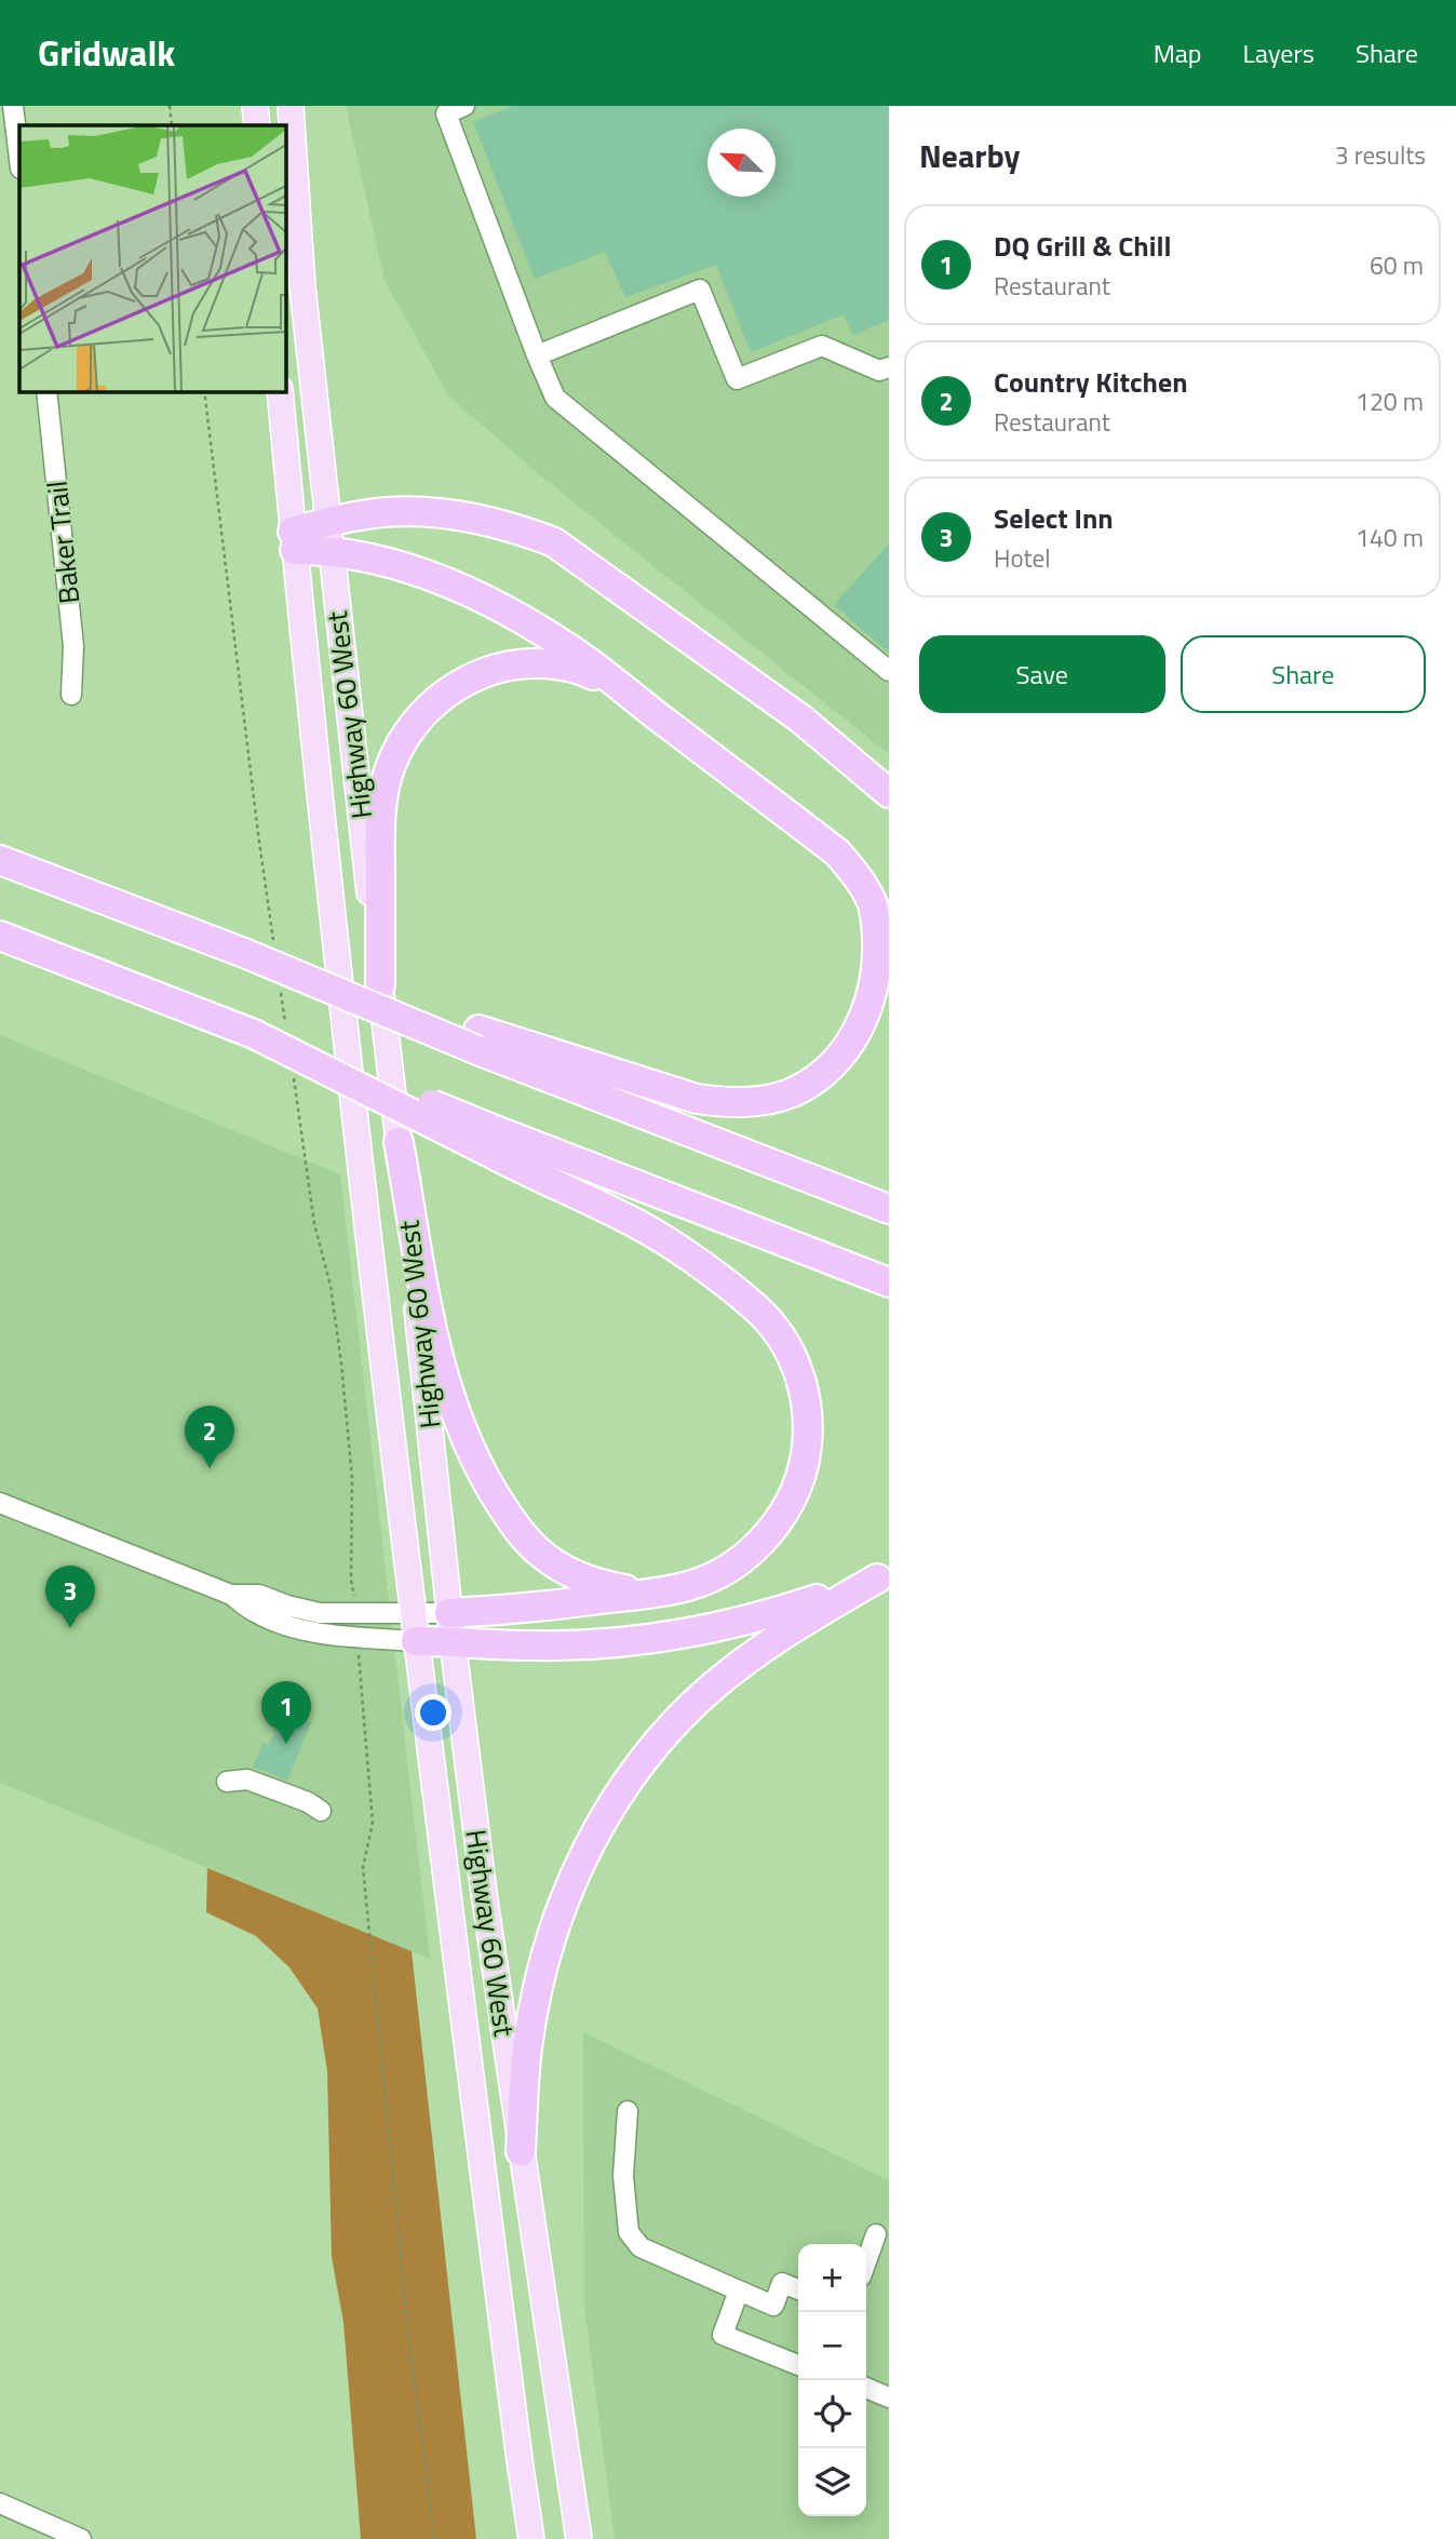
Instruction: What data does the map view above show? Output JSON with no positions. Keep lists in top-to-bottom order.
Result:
{
  "streets": {
    "main road": ["Highway 60 West"],
    "street": ["Baker Trail"]
  },
  "north": "top left",
  "page": {
    "header": "Gridwalk",
    "nav": ["Map", "Layers", "Share"],
    "heading": ["Nearby", "3 results"],
    "list": [
      {
        "mark": "1",
        "name": "DQ Grill & Chill",
        "note": "Restaurant",
        "value": "60 m"
      },
      {
        "mark": "2",
        "name": "Country Kitchen",
        "note": "Restaurant",
        "value": "120 m"
      },
      {
        "mark": "3",
        "name": "Select Inn",
        "note": "Hotel",
        "value": "140 m"
      }
    ],
    "buttons": ["Save", "Share"],
    "pins": ["2", "3", "1"],
    "map_buttons": ["+", "−"]
  }
}
